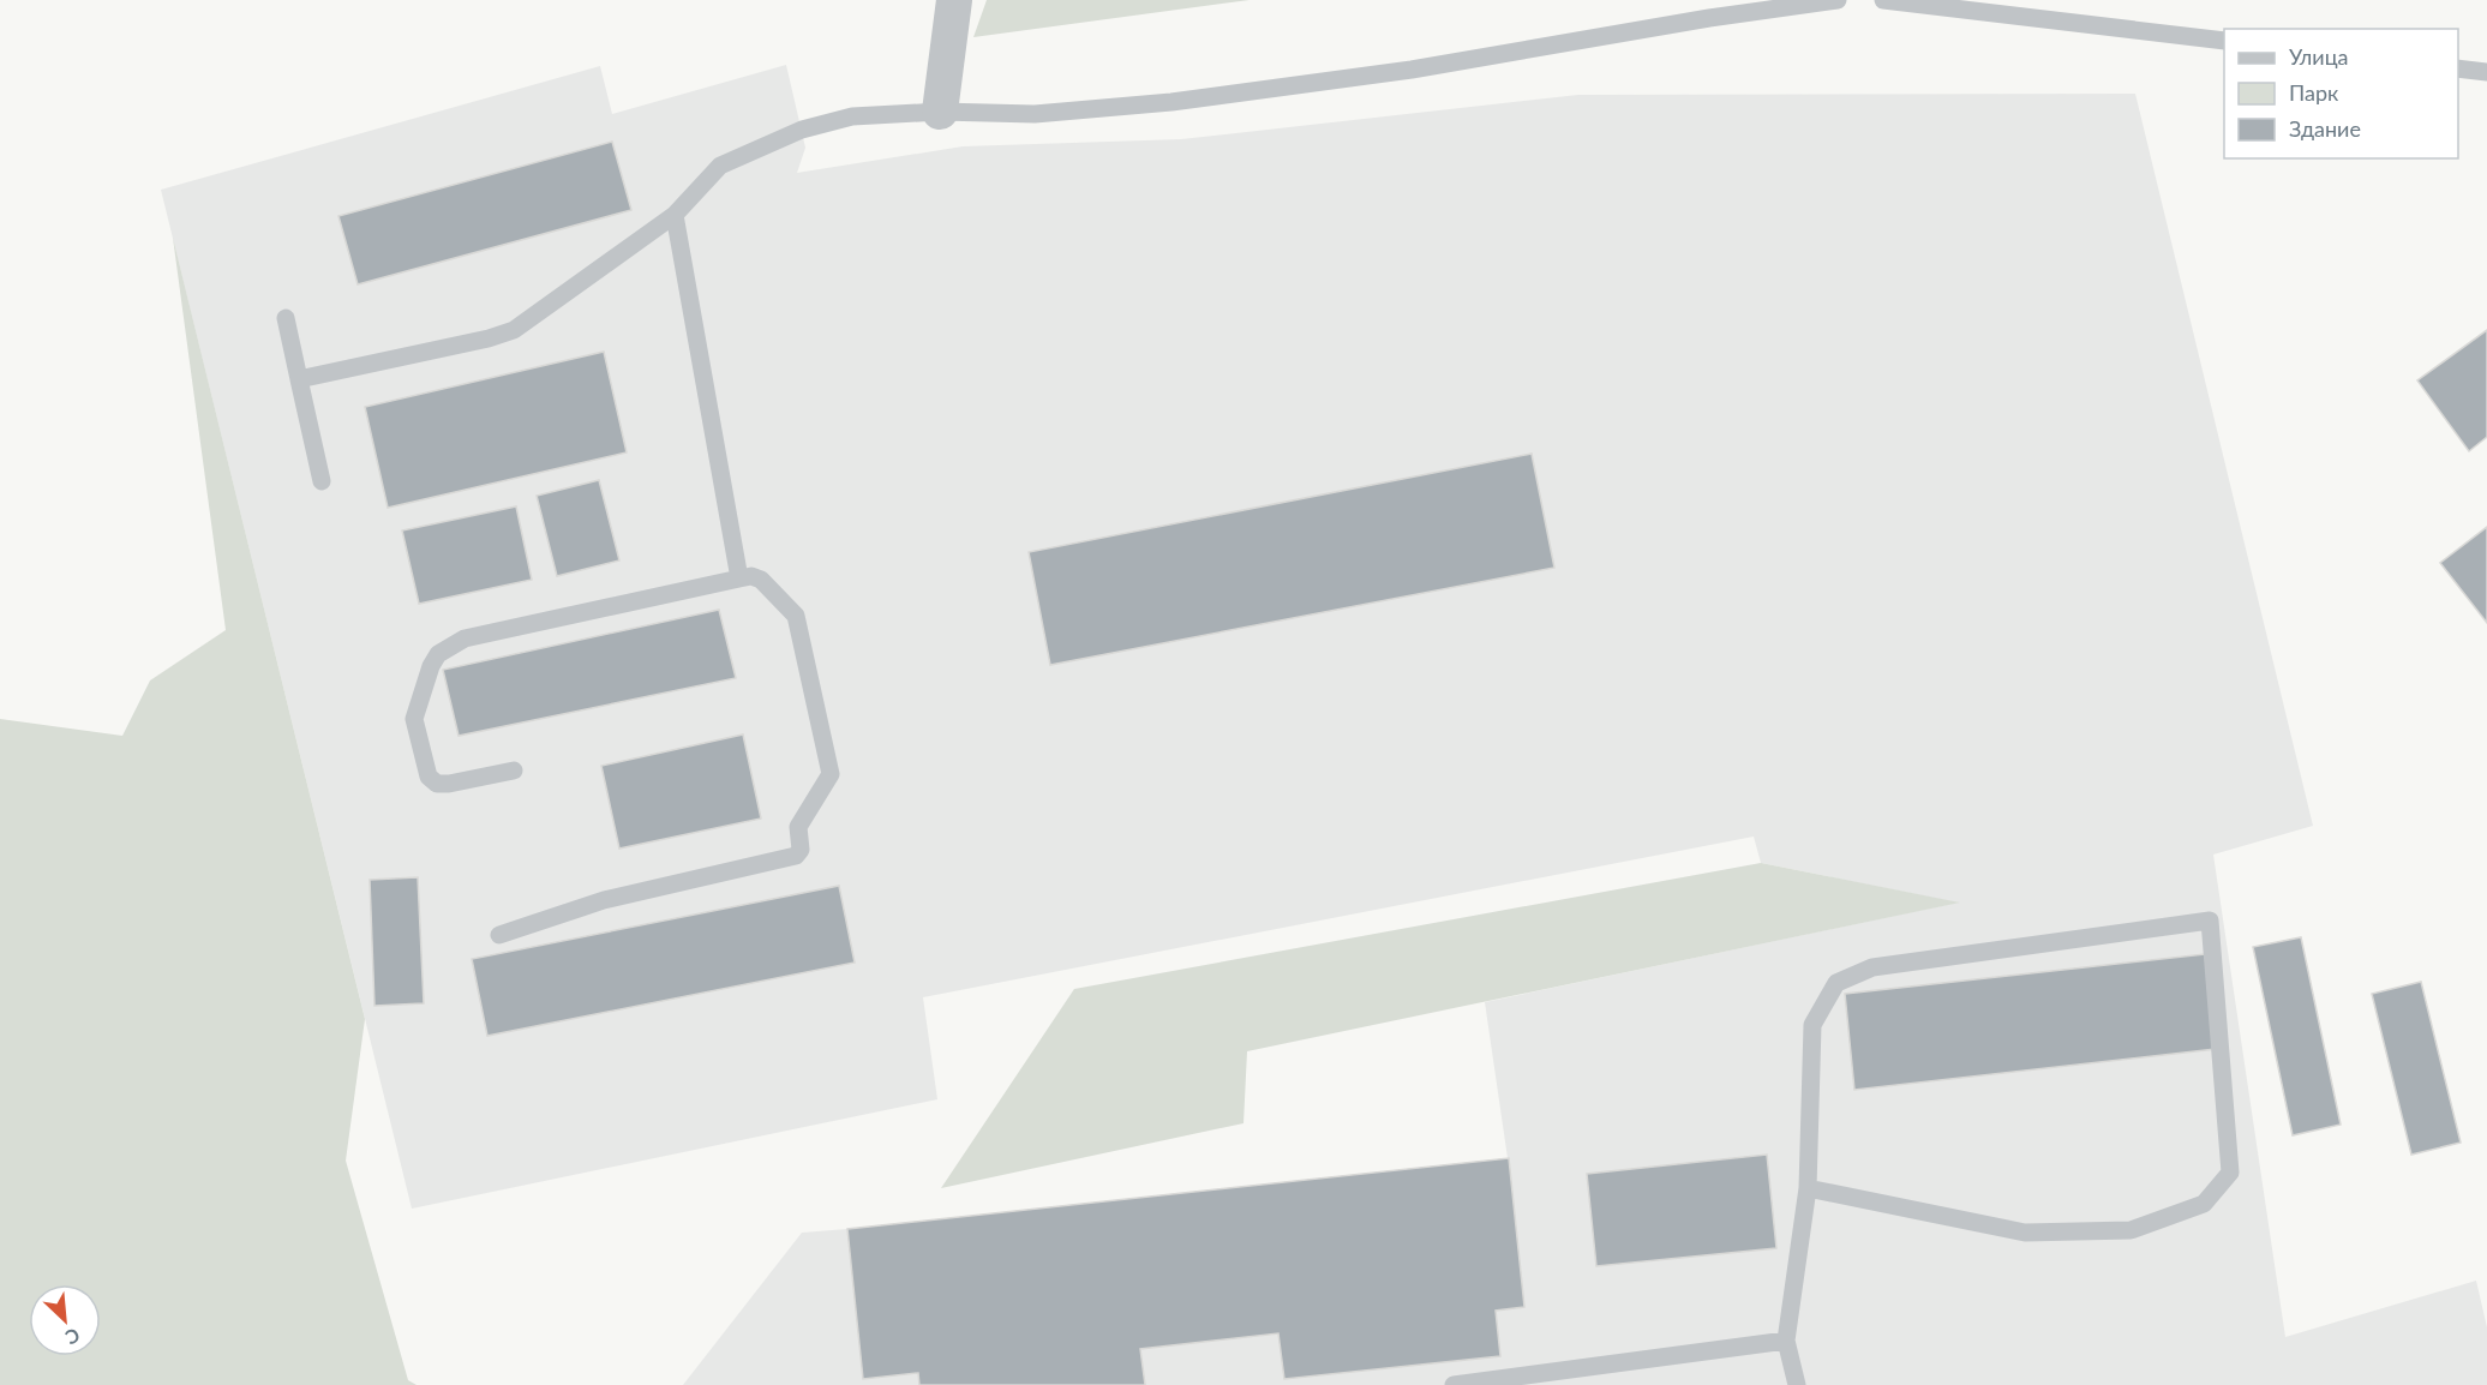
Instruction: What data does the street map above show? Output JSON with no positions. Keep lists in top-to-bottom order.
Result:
{
  "legend": ["Улица", "Парк", "Здание"],
  "north": "bottom right"
}
